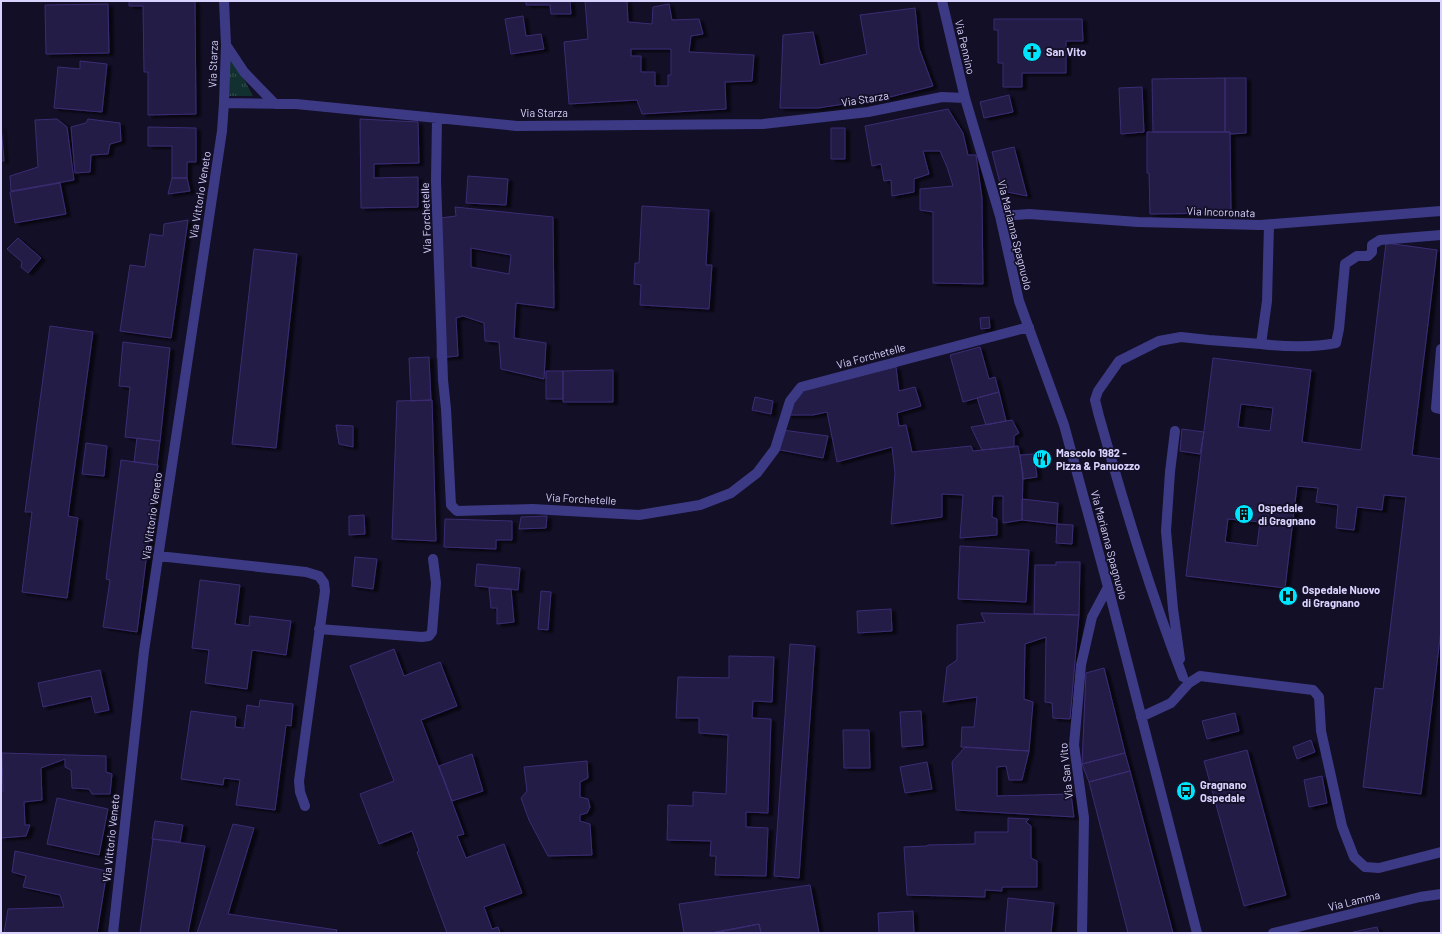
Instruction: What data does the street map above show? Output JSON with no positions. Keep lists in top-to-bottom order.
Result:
{
  "streets": {
    "street": [
      "Via Pennino",
      "Via Starza",
      "Via Vittorio Veneto",
      "Via Incoronata",
      "Via Forchetelle",
      "Via Marianna Spagnuolo",
      "Via San Vito",
      "Via Lamma"
    ]
  },
  "crossings": [
    ["Via Pennino", "Via Starza"],
    ["Via Pennino", "Via Marianna Spagnuolo"],
    ["Via Starza", "Via Vittorio Veneto"],
    ["Via Starza", "Via Forchetelle"],
    ["Via Starza", "Via Marianna Spagnuolo"],
    ["Via Incoronata", "Via Marianna Spagnuolo"],
    ["Via Forchetelle", "Via Marianna Spagnuolo"],
    ["Via Marianna Spagnuolo", "Via San Vito"]
  ],
  "places": {
    "church": ["San Vito"],
    "restaurant": ["Mascolo 1982 - Pizza & Panuozzo"],
    "building": ["Ospedale di Gragnano"],
    "hospital": ["Ospedale Nuovo di Gragnano"],
    "bus stop": ["Gragnano Ospedale"]
  }
}
